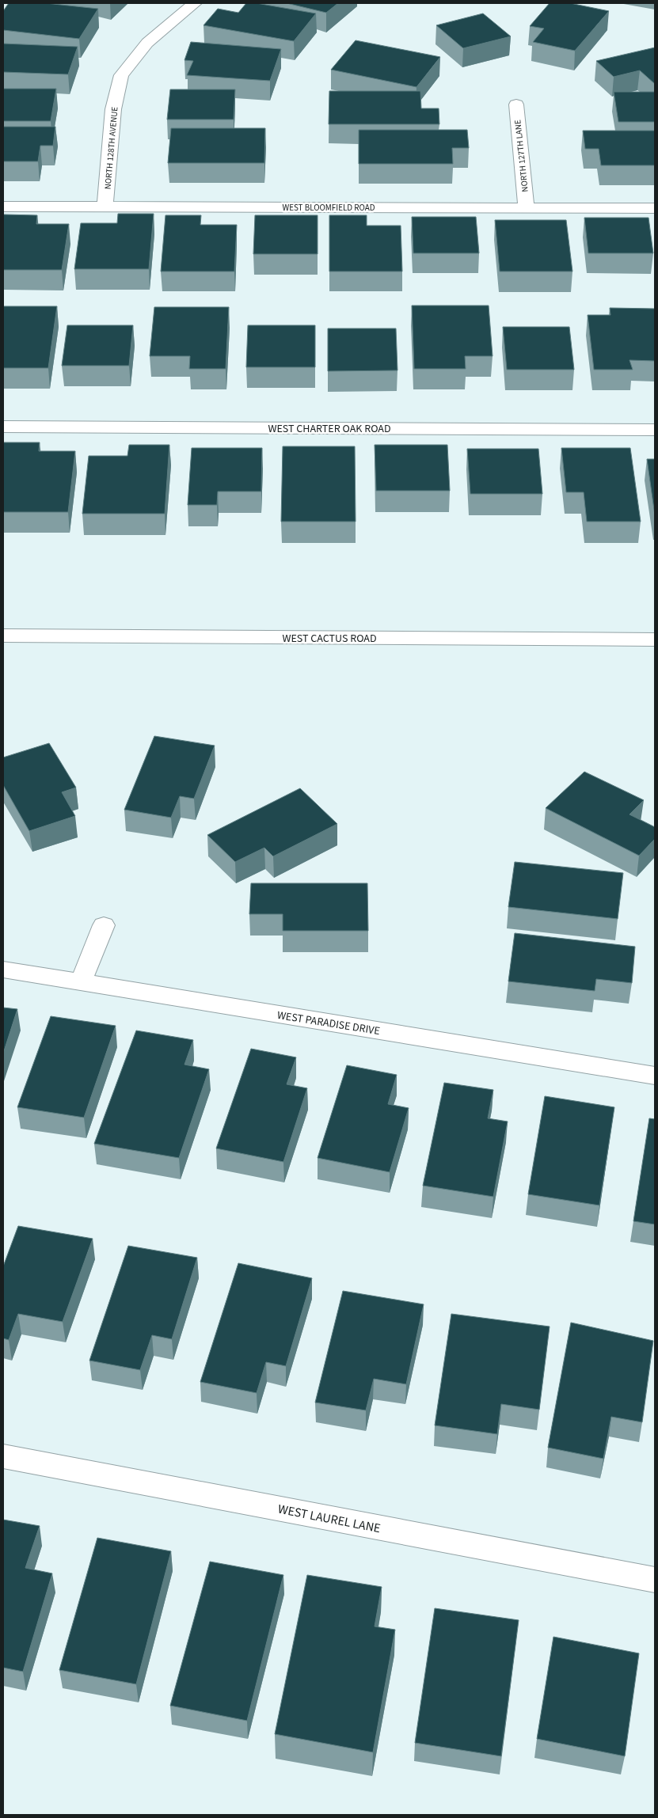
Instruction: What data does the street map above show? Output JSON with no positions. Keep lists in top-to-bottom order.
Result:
{
  "streets": {
    "street": [
      "NORTH 128TH AVENUE",
      "NORTH 127TH LANE",
      "WEST BLOOMFIELD ROAD",
      "WEST CHARTER OAK ROAD",
      "WEST CACTUS ROAD",
      "WEST PARADISE DRIVE",
      "WEST LAUREL LANE"
    ]
  },
  "crossings": [
    ["NORTH 128TH AVENUE", "WEST BLOOMFIELD ROAD"],
    ["NORTH 127TH LANE", "WEST BLOOMFIELD ROAD"]
  ]
}
